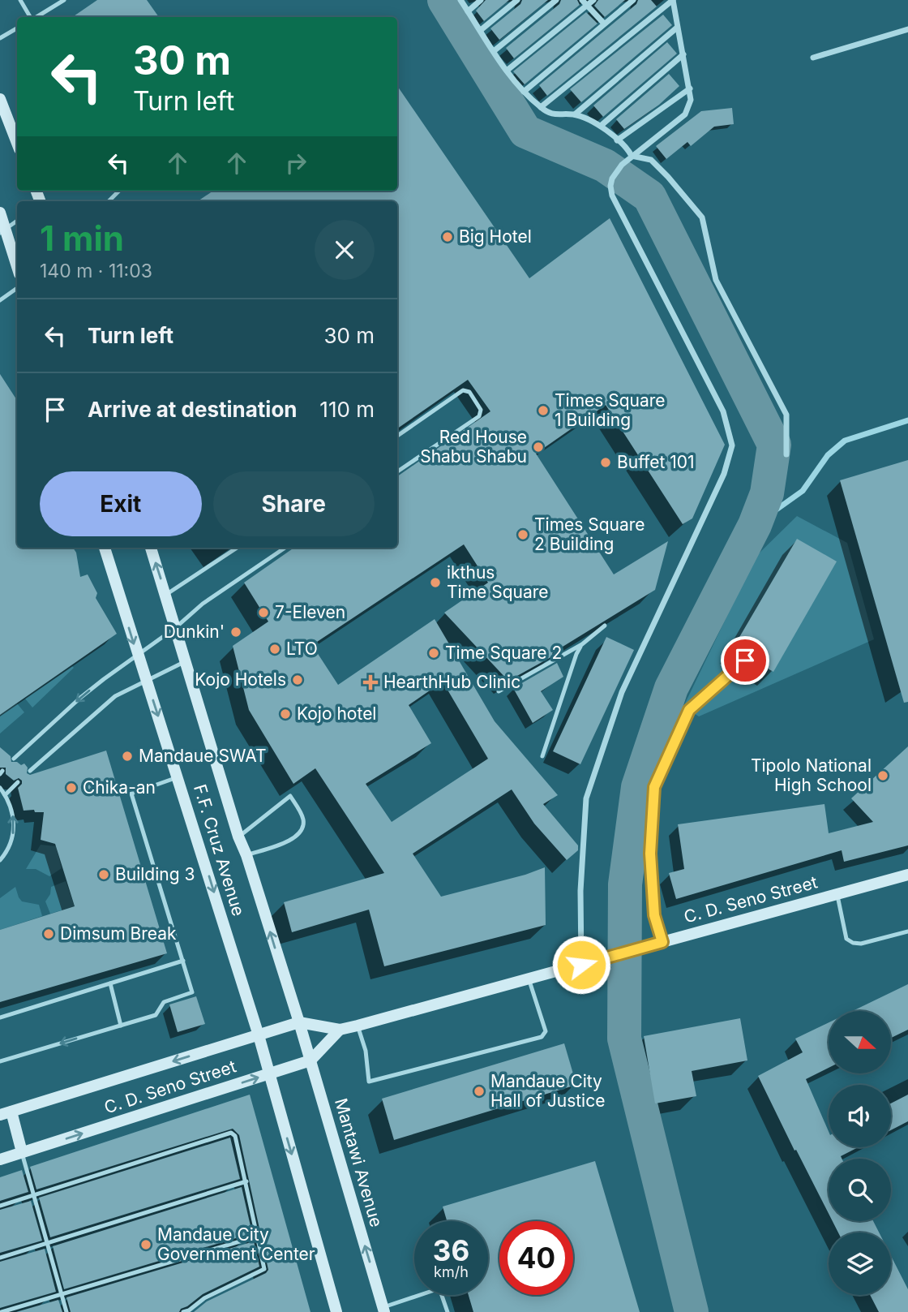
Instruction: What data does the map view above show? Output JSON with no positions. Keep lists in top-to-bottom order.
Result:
{
  "streets": {
    "street": ["F.F. Cruz Avenue", "C. D. Seno Street", "Mantawi Avenue"]
  },
  "crossings": [
    ["F.F. Cruz Avenue", "C. D. Seno Street"],
    ["F.F. Cruz Avenue", "Mantawi Avenue"],
    ["C. D. Seno Street", "Mantawi Avenue"]
  ],
  "places": {
    "other": [
      "Big Hotel",
      "Times Square 1 Building",
      "Red House Shabu Shabu",
      "Buffet 101",
      "Times Square 2 Building",
      "ikthus Time Square",
      "7-Eleven",
      "Dunkin'",
      "LTO",
      "Time Square 2",
      "Kojo Hotels",
      "Kojo hotel",
      "Mandaue SWAT",
      "Tipolo National High School",
      "Chika-an",
      "Building 3",
      "Dimsum Break",
      "Mandaue City Hall of Justice",
      "Mandaue City Government Center"
    ],
    "health": ["HearthHub Clinic"]
  },
  "north": "right",
  "page": {
    "turn": ["30 m", "Turn left"],
    "heading": ["1 min", "140 m · 11:03"],
    "list": [
      {
        "name": "Turn left",
        "value": "30 m"
      },
      {
        "name": "Arrive at destination",
        "value": "110 m"
      }
    ],
    "buttons": ["Exit", "Share"],
    "speed": "36 km/h",
    "limit": "40"
  }
}
